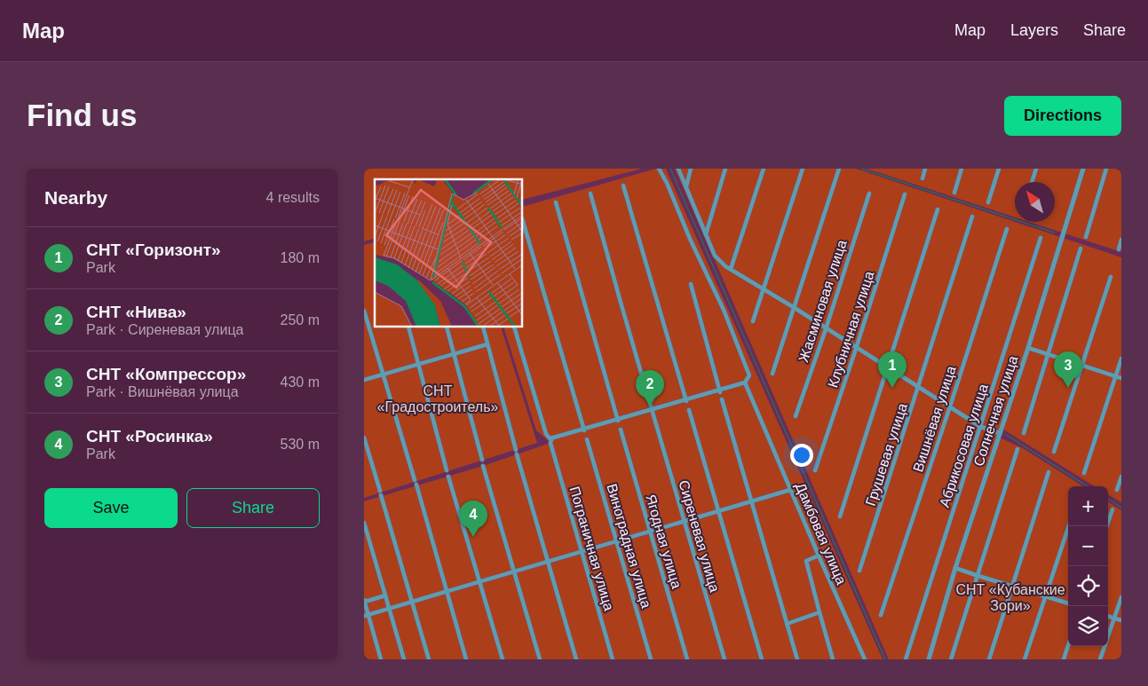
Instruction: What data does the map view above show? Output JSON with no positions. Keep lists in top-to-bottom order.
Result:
{
  "streets": {
    "street": [
      "Жасминовая улица",
      "Клубничная улица",
      "Солнечная улица",
      "Вишнёвая улица",
      "Абрикосовая улица",
      "Грушевая улица",
      "Дамбовая улица",
      "Сиреневая улица",
      "Ягодная улица",
      "Виноградная улица",
      "Пограничная улица"
    ]
  },
  "parks": ["СНТ «Градостроитель»", "СНТ «Кубанские Зори»"],
  "north": "top left",
  "page": {
    "header": "Map",
    "nav": ["Map", "Layers", "Share"],
    "buttons": [
      "Directions",
      ["Save", "Share"]
    ],
    "title": "Find us",
    "heading": ["Nearby", "4 results"],
    "list": [
      {
        "mark": "1",
        "name": "СНТ «Горизонт»",
        "note": "Park",
        "value": "180 m"
      },
      {
        "mark": "2",
        "name": "СНТ «Нива»",
        "note": "Park · Сиреневая улица",
        "value": "250 m"
      },
      {
        "mark": "3",
        "name": "СНТ «Компрессор»",
        "note": "Park · Вишнёвая улица",
        "value": "430 m"
      },
      {
        "mark": "4",
        "name": "СНТ «Росинка»",
        "note": "Park",
        "value": "530 m"
      }
    ],
    "pins": [
      "1",
      "3",
      "2",
      "4"
    ],
    "map_buttons": ["+", "−"]
  }
}
